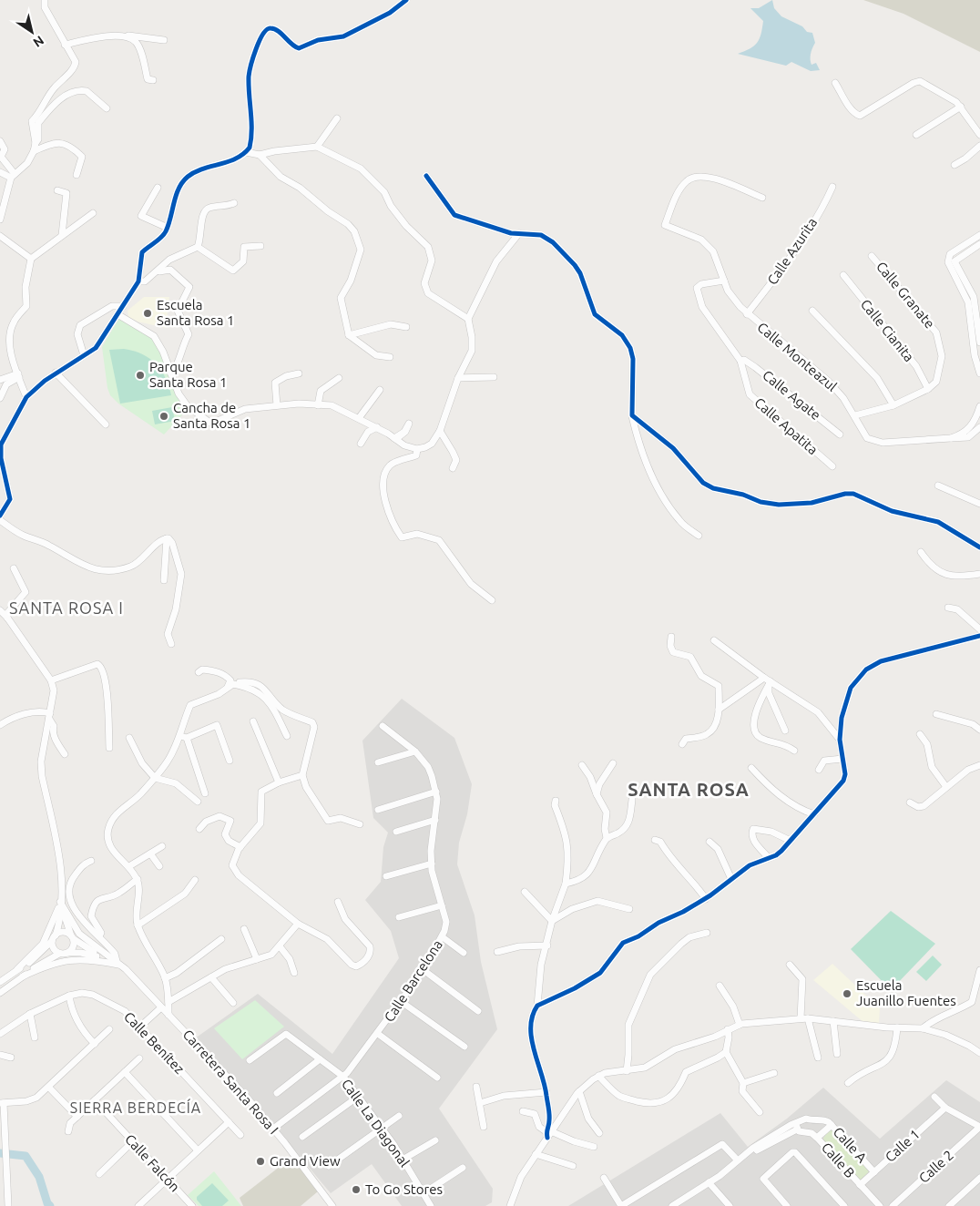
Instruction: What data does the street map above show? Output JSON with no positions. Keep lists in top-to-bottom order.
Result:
{
  "streets": {
    "street": [
      "Calle Azurita",
      "Calle Granate",
      "Calle Cianita",
      "Calle Monteazul",
      "Calle Agate",
      "Calle Apatita",
      "Calle Barcelona",
      "Calle Benítez",
      "Carretera Santa Rosa I",
      "Calle La Diagonal",
      "Calle A",
      "Calle 1",
      "Calle B",
      "Calle Falcón",
      "Calle 2"
    ]
  },
  "crossings": [
    ["Calle Azurita", "Calle Monteazul"],
    ["Calle Granate", "Calle Cianita"],
    ["Calle Monteazul", "Calle Apatita"],
    ["Calle Agate", "Calle Apatita"],
    ["Calle Barcelona", "Carretera Santa Rosa I"],
    ["Calle Barcelona", "Calle La Diagonal"],
    ["Calle A", "Calle 1"],
    ["Calle A", "Calle B"],
    ["Calle 1", "Calle B"]
  ],
  "districts": ["SANTA ROSA I", "SANTA ROSA", "SIERRA BERDECÍA"],
  "places": [
    "Escuela Santa Rosa 1",
    "Parque Santa Rosa 1",
    "Cancha de Santa Rosa 1",
    "Escuela Juanillo Fuentes",
    "Grand View",
    "To Go Stores"
  ],
  "north": "bottom right"
}
